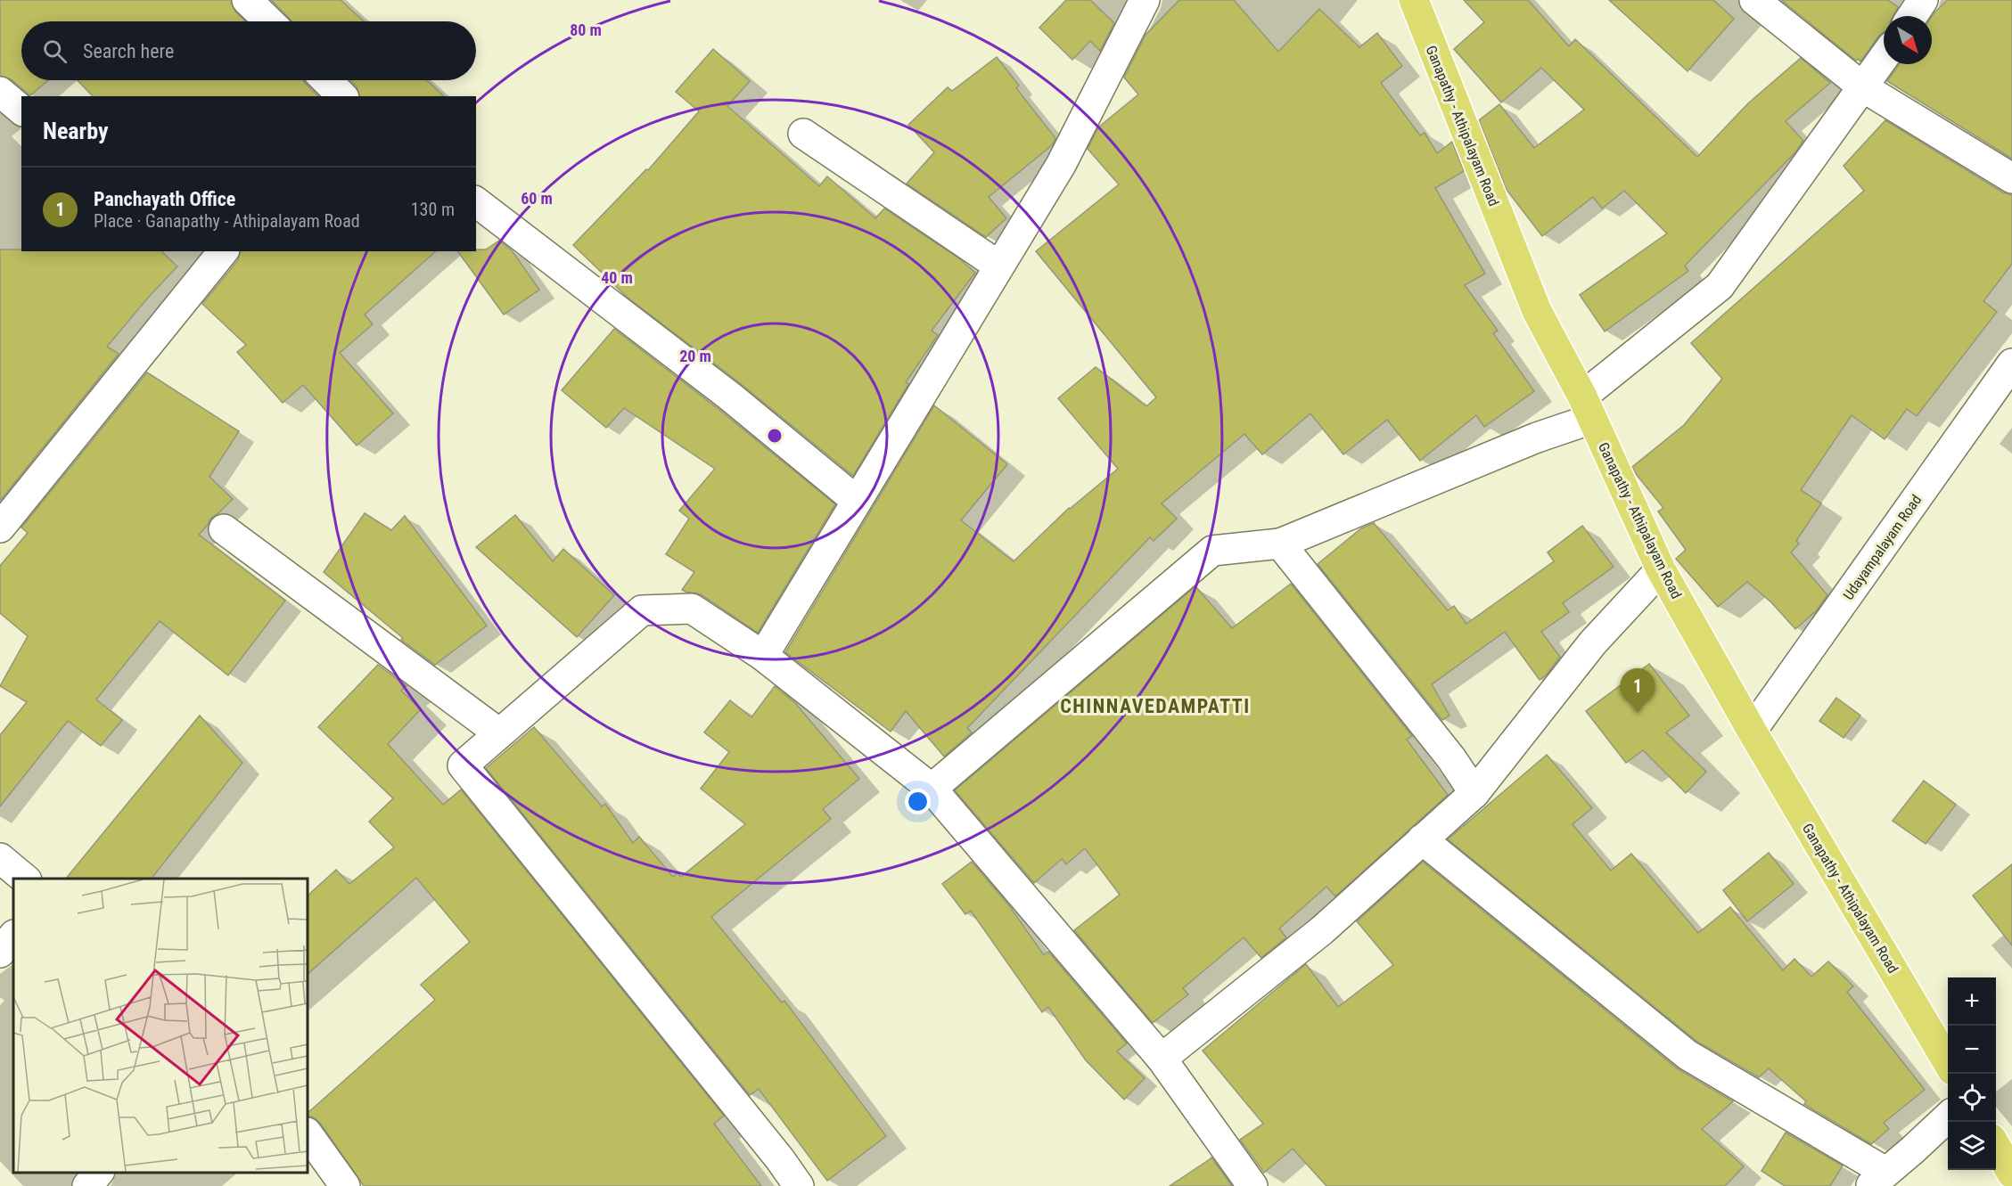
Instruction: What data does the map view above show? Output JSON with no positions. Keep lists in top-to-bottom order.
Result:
{
  "streets": {
    "main road": ["Ganapathy - Athipalayam Road"],
    "street": ["Udayampalayam Road"]
  },
  "crossings": [
    ["Ganapathy - Athipalayam Road", "Udayampalayam Road"]
  ],
  "districts": ["CHINNAVEDAMPATTI"],
  "north": "bottom right",
  "page": {
    "search": "Search here",
    "heading": "Nearby",
    "list": [
      {
        "mark": "1",
        "name": "Panchayath Office",
        "note": "Place · Ganapathy - Athipalayam Road",
        "value": "130 m"
      }
    ],
    "pins": "1",
    "map_buttons": ["+", "−"]
  },
  "rings": [
    "80 m",
    "60 m",
    "40 m",
    "20 m"
  ]
}
